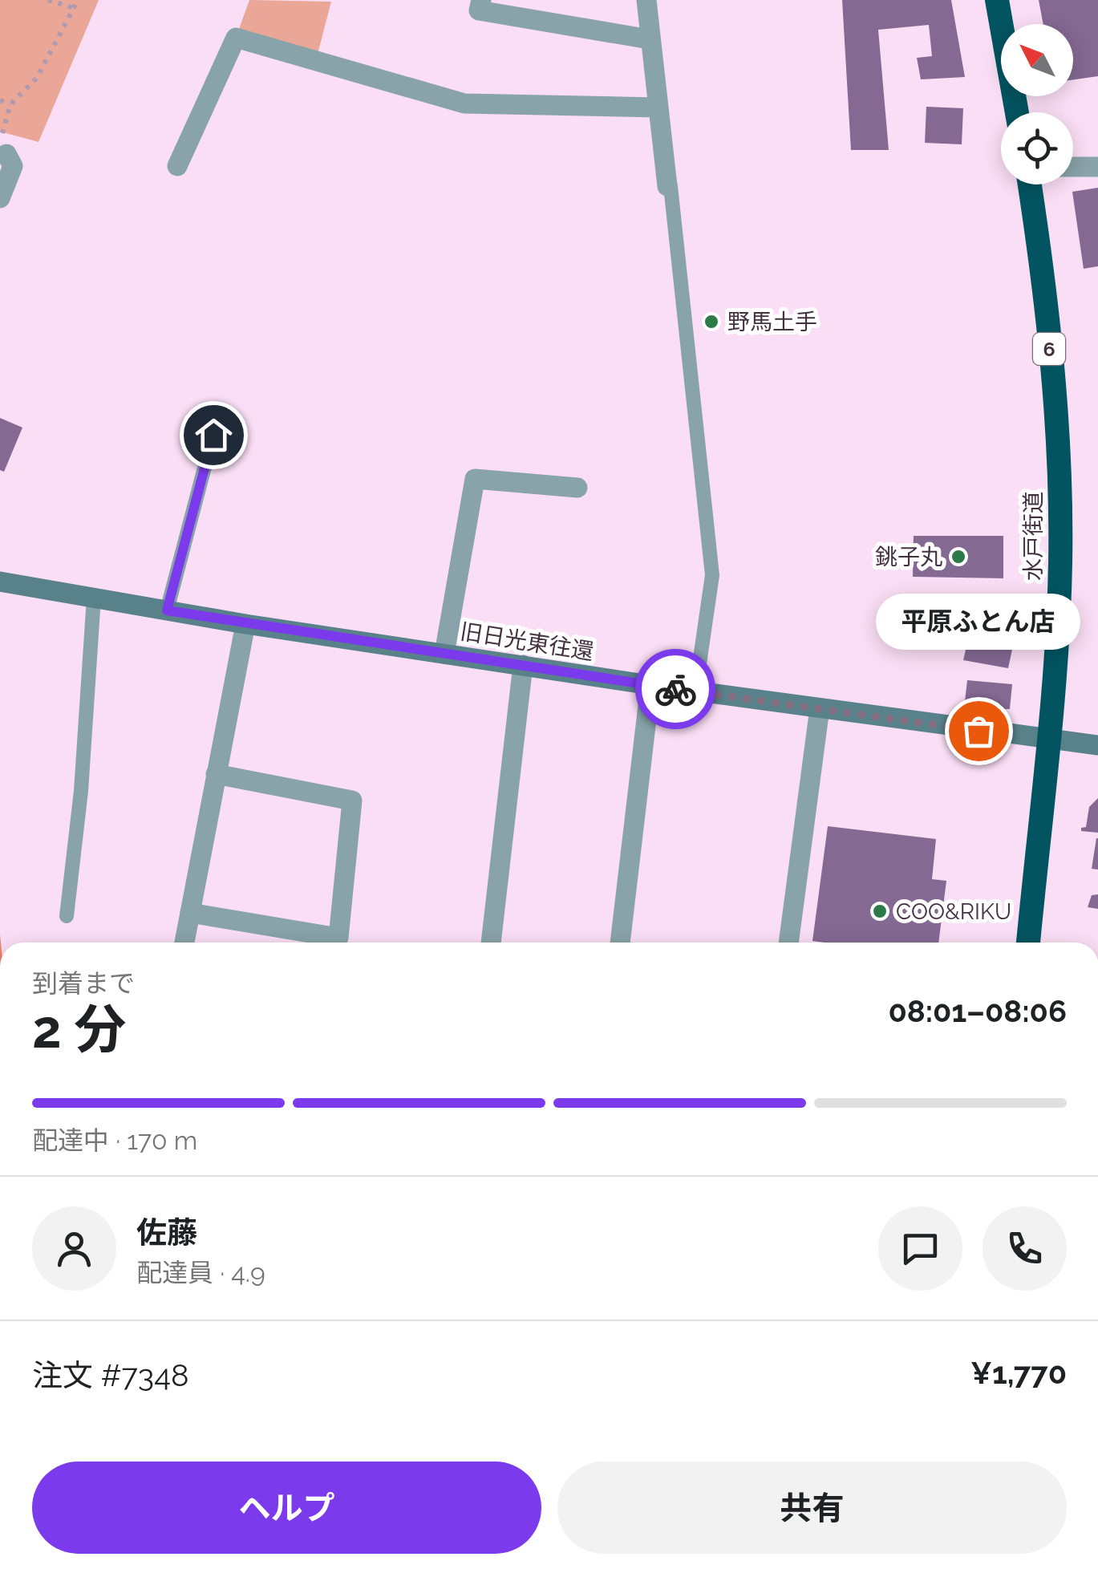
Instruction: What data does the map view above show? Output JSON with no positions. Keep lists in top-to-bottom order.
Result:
{
  "streets": {
    "highway": ["6", "水戸街道"],
    "street": ["旧日光東往還"]
  },
  "crossings": [
    ["水戸街道", "旧日光東往還"]
  ],
  "places": [
    "野馬土手",
    "銚子丸",
    "平原ふとん店",
    "COO&RIKU"
  ],
  "north": "top left",
  "page": {
    "bubble": "平原ふとん店",
    "heading": ["2 分", "到着まで", "08:01–08:06"],
    "panel": [
      "佐藤",
      "配達員 · 4.9",
      "注文 #7348",
      "¥1,770"
    ],
    "bar": "配達中 · 170 m",
    "buttons": ["ヘルプ", "共有"]
  }
}
